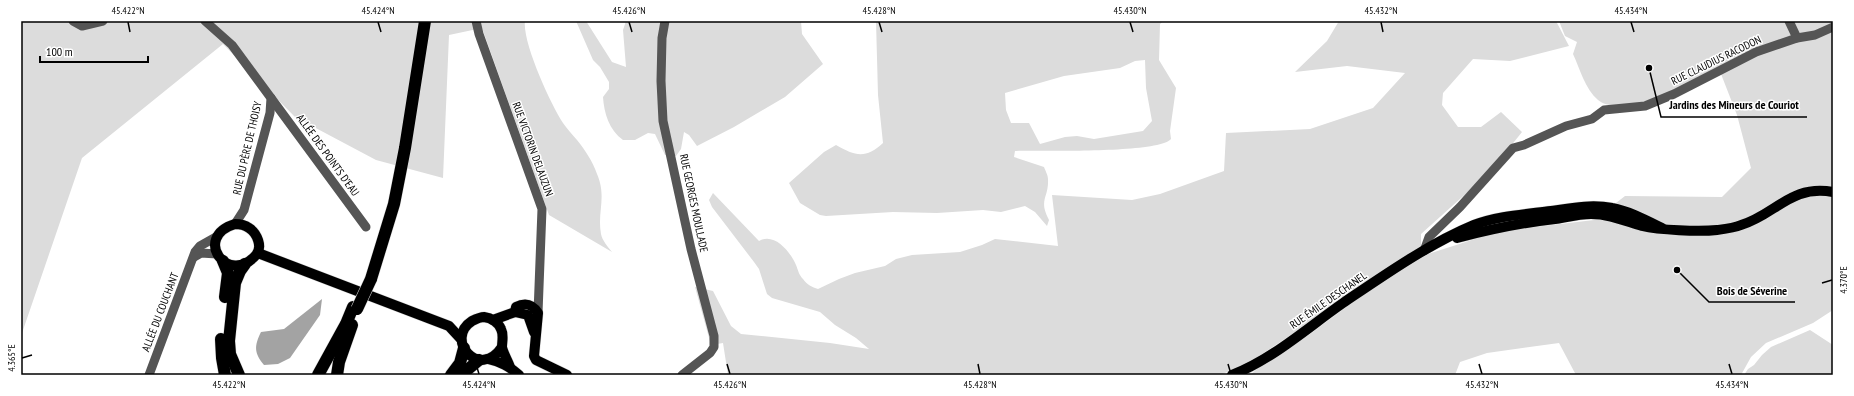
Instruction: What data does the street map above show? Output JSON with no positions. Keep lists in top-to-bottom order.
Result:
{
  "streets": {
    "main road": ["RUE DU PÈRE DE THOISY", "RUE ÉMILE DESCHANEL"],
    "street": [
      "RUE CLAUDIUS RACODON",
      "RUE VICTORIN DELAUZUN",
      "ALLÉE DES POINTS D'EAU",
      "RUE GEORGES MOULLADE",
      "ALLÉE DU COUCHANT"
    ]
  },
  "crossings": [
    ["RUE CLAUDIUS RACODON", "RUE ÉMILE DESCHANEL"],
    ["RUE DU PÈRE DE THOISY", "ALLÉE DES POINTS D'EAU"],
    ["RUE DU PÈRE DE THOISY", "ALLÉE DU COUCHANT"]
  ],
  "places": ["Jardins des Mineurs de Couriot", "Bois de Séverine"],
  "scale_bar": "100 m",
  "coordinates": [
    "45.422°N",
    "45.424°N",
    "45.426°N",
    "45.428°N",
    "45.430°N",
    "45.432°N",
    "45.434°N",
    "4.370°E",
    "4.365°E"
  ]
}
